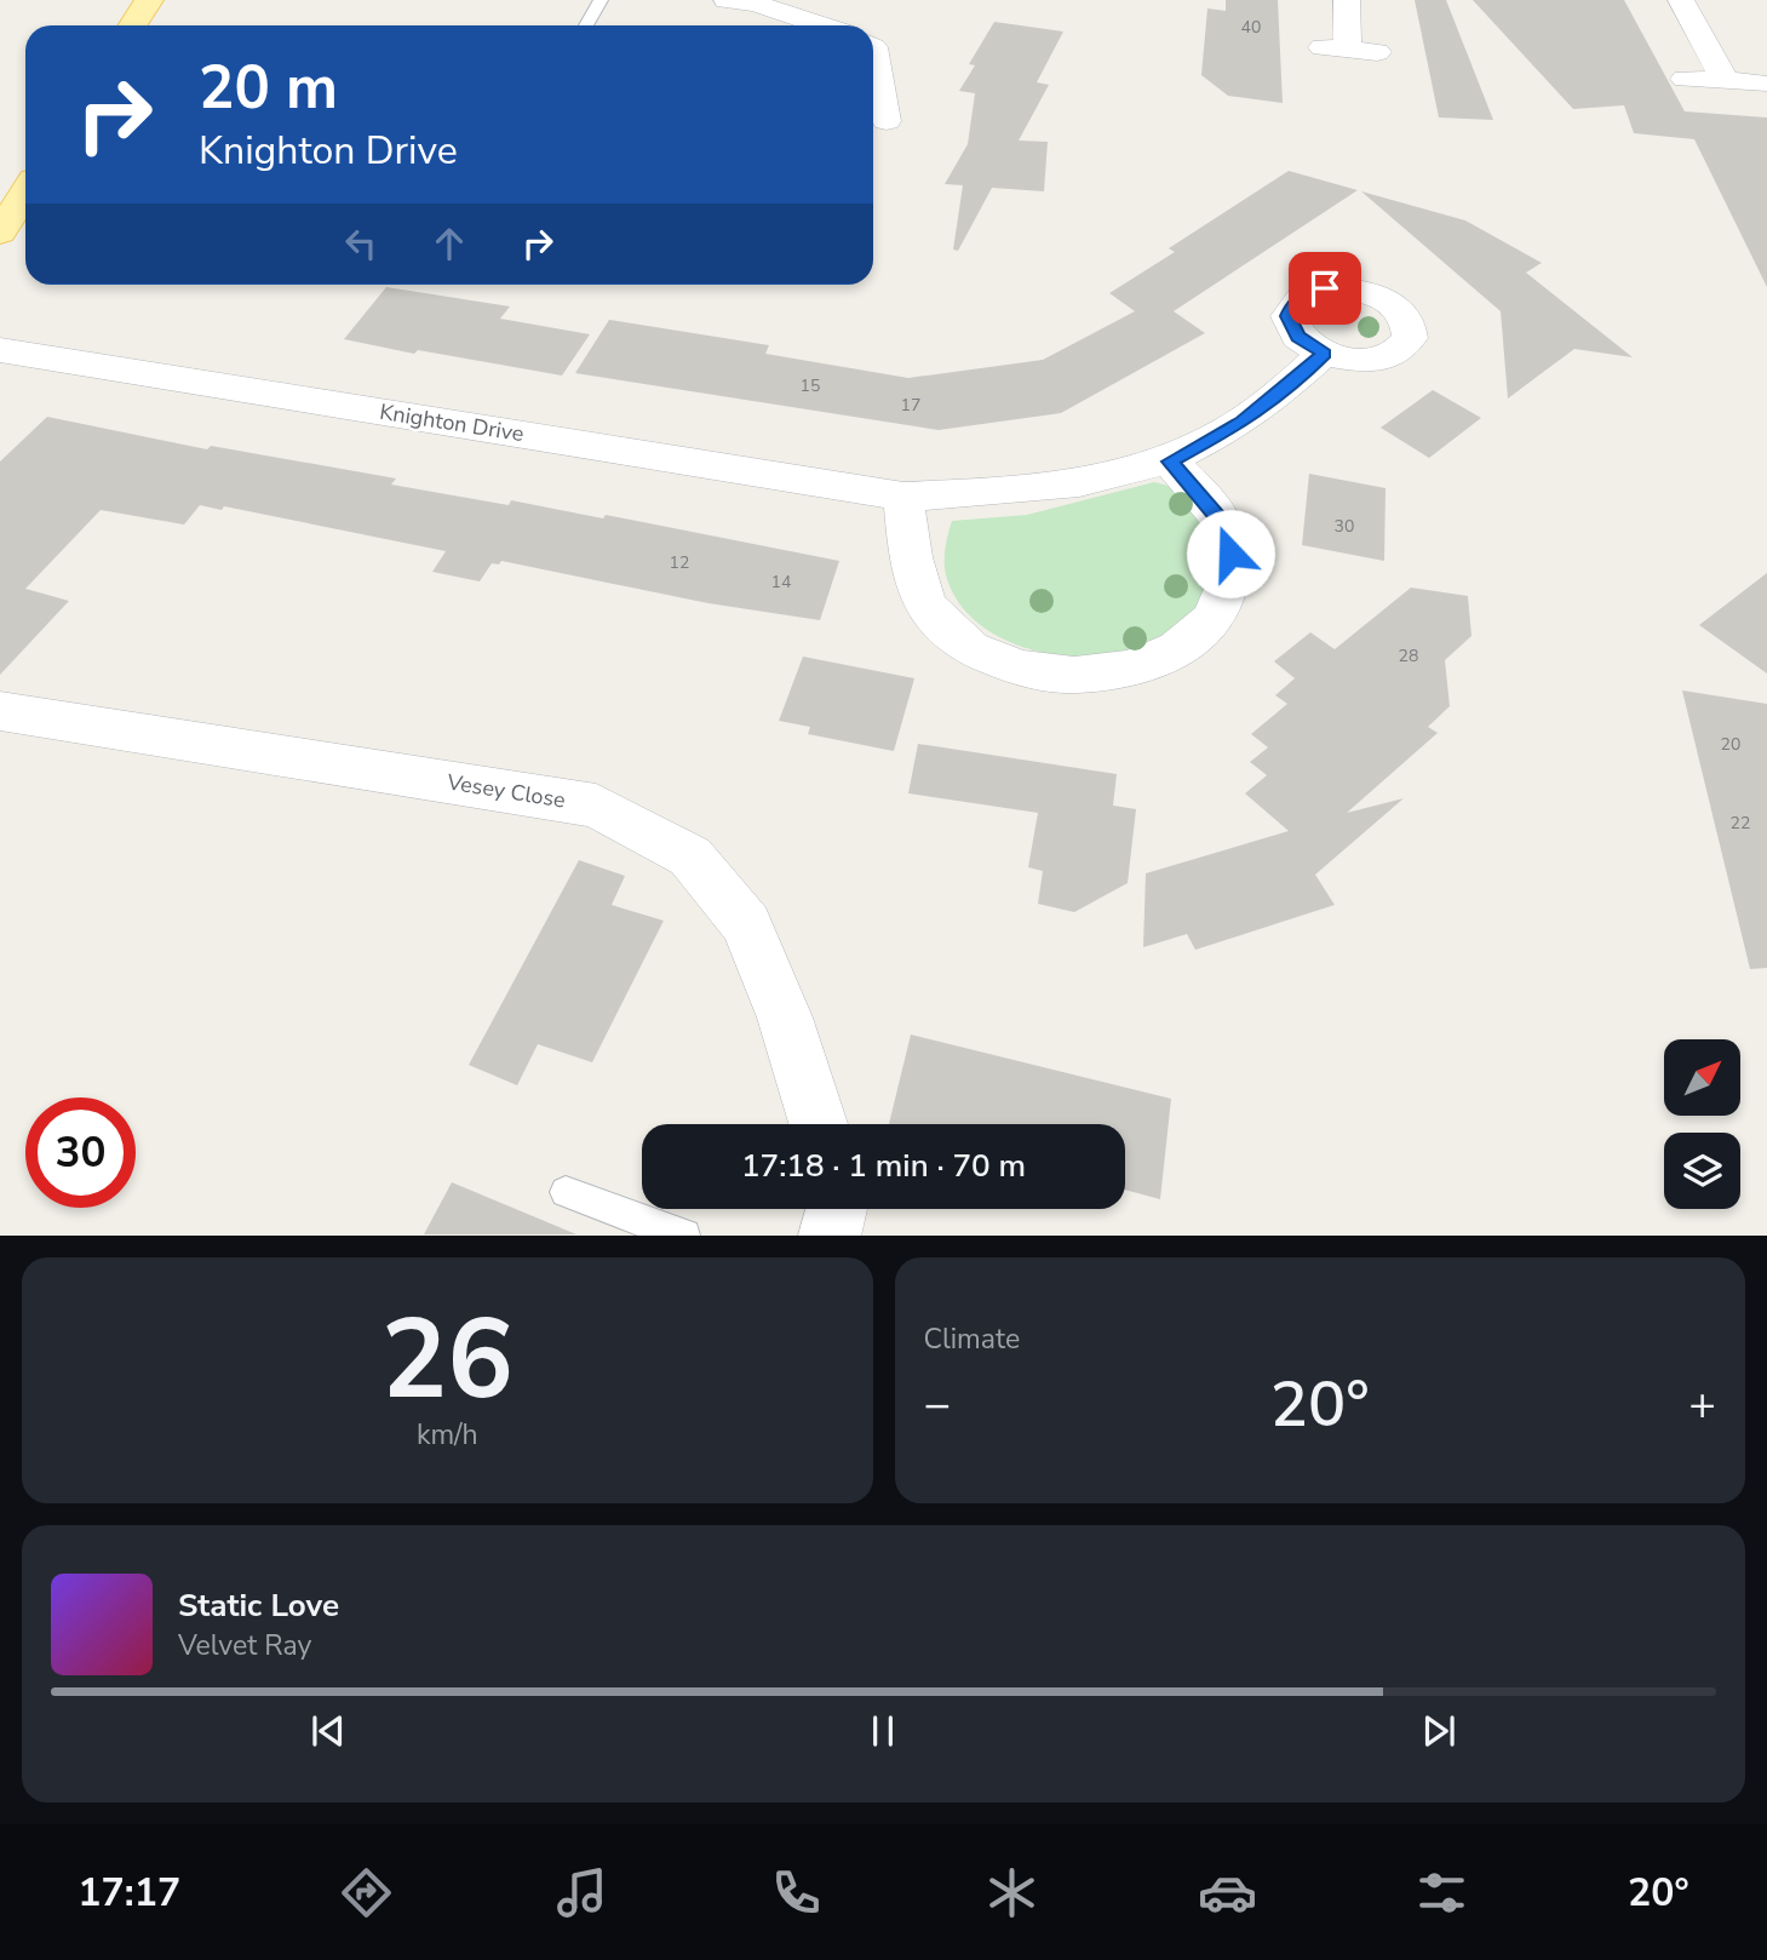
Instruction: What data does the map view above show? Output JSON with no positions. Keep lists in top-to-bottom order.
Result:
{
  "streets": {
    "street": ["Knighton Drive", "Vesey Close"]
  },
  "house_numbers": [
    "40",
    "15",
    "17",
    "30",
    "12",
    "14",
    "28",
    "20",
    "22"
  ],
  "north": "top right",
  "page": {
    "turn": ["20 m", "Knighton Drive"],
    "limit": "30",
    "trip": "17:18 · 1 min · 70 m",
    "tile": [
      ["26", "km/h"],
      "Climate"
    ],
    "heat": ["−", "20°", "+"],
    "song": ["Static Love", "Velvet Ray"],
    "tabs": ["17:17", "20°"]
  }
}
